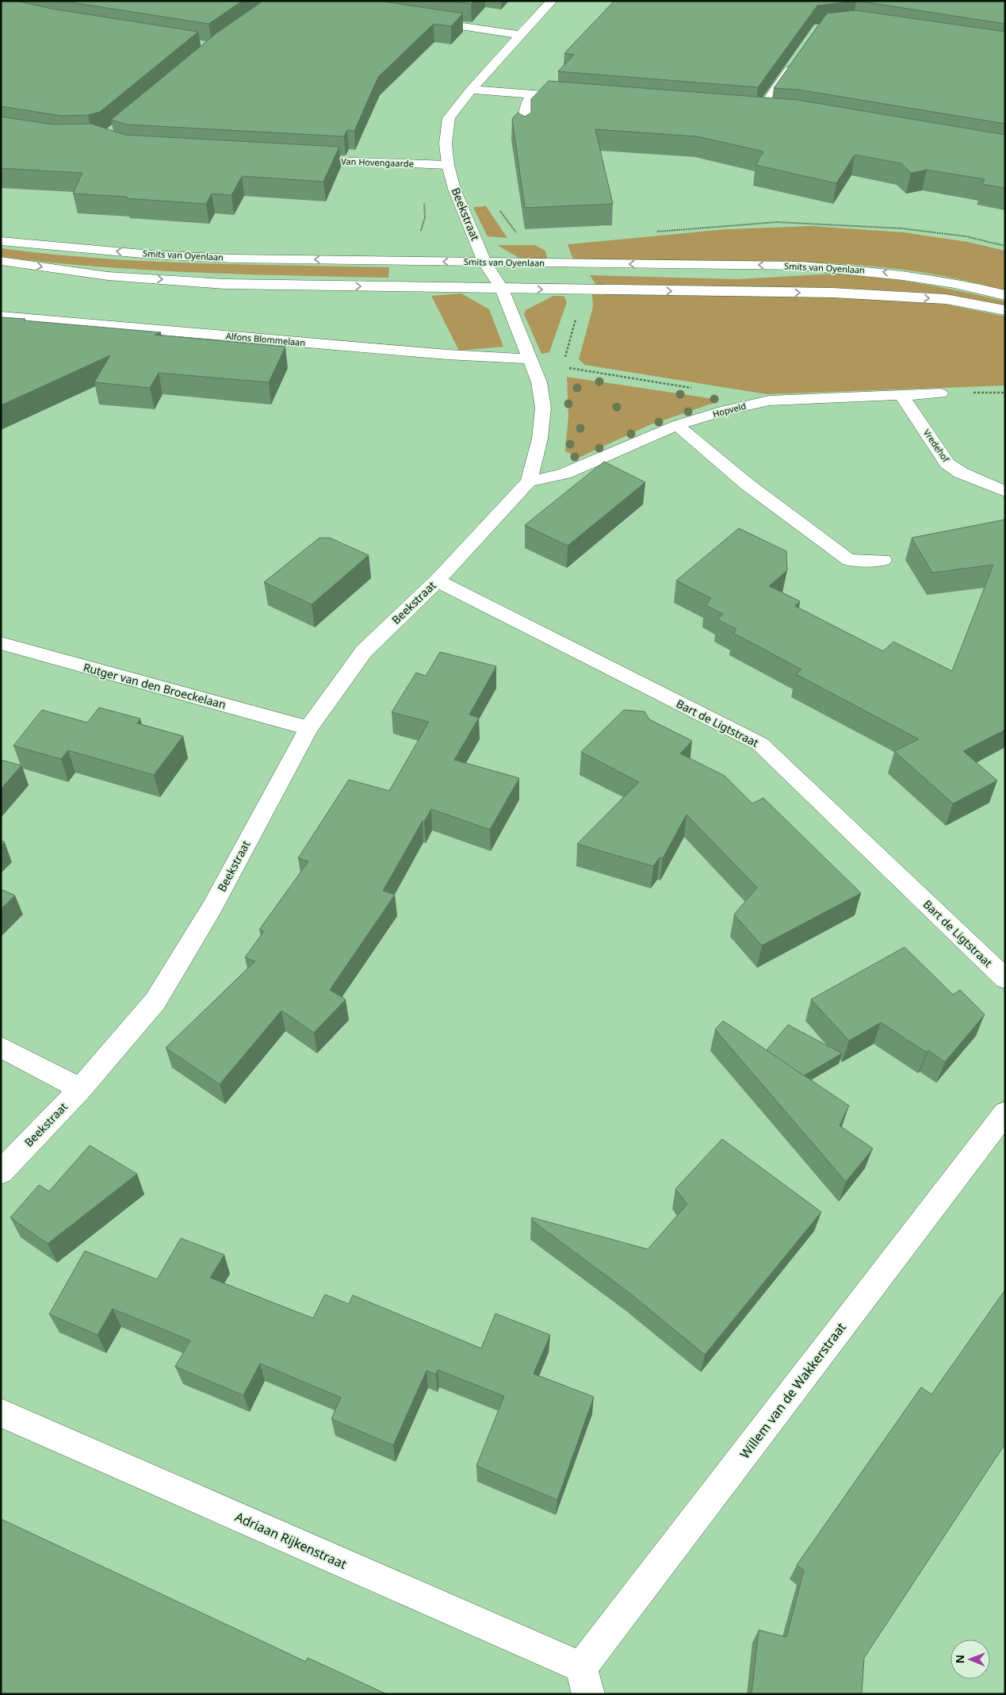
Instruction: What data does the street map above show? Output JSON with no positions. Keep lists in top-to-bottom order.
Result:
{
  "streets": {
    "street": [
      "Van Hovengaarde",
      "Beekstraat",
      "Smits van Oyenlaan",
      "Alfons Blommelaan",
      "Hopveld",
      "Vredehof",
      "Rutger van den Broeckelaan",
      "Bart de Ligtstraat",
      "Willem van de Wakkerstraat",
      "Adriaan Rijkenstraat"
    ]
  },
  "crossings": [
    ["Van Hovengaarde", "Beekstraat"],
    ["Beekstraat", "Smits van Oyenlaan"],
    ["Beekstraat", "Alfons Blommelaan"],
    ["Beekstraat", "Hopveld"],
    ["Beekstraat", "Rutger van den Broeckelaan"],
    ["Beekstraat", "Bart de Ligtstraat"],
    ["Hopveld", "Vredehof"],
    ["Willem van de Wakkerstraat", "Adriaan Rijkenstraat"]
  ],
  "north": "left"
}
